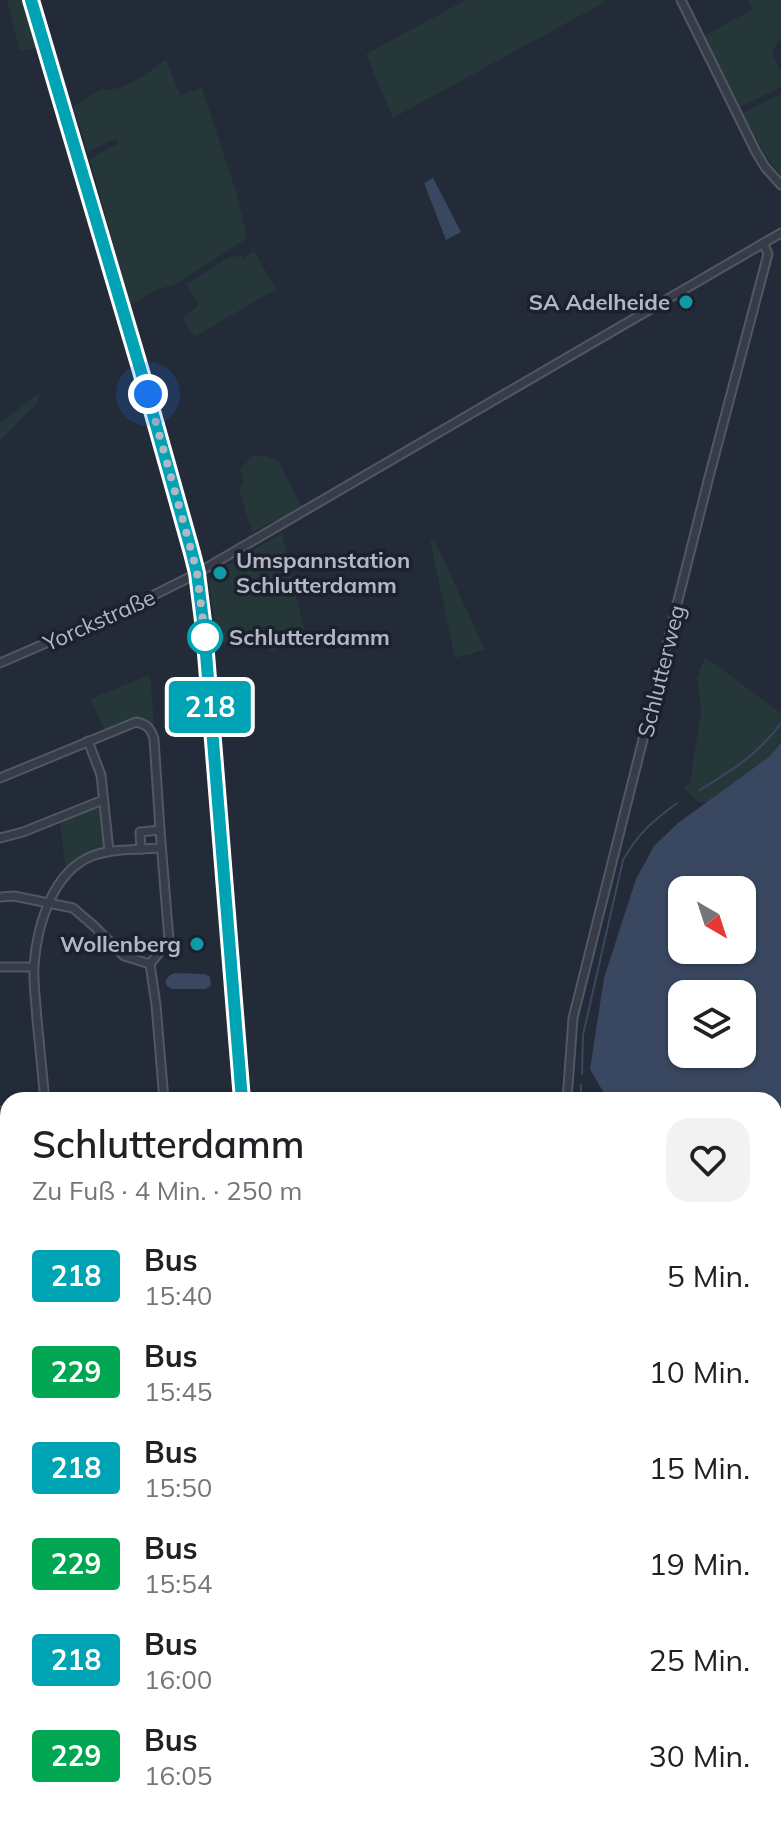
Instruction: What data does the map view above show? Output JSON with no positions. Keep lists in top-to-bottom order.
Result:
{
  "streets": {
    "street": ["Yorckstraße", "Schlutterweg"]
  },
  "places": [
    "SA Adelheide",
    "Umspannstation Schlutterdamm",
    "Schlutterdamm",
    "Wollenberg"
  ],
  "lines": ["bus line 218"],
  "north": "bottom right",
  "page": {
    "on_map": "218",
    "heading": ["Schlutterdamm", "Zu Fuß · 4 Min. · 250 m"],
    "list": [
      {
        "mark": "218",
        "name": "Bus",
        "note": "15:40",
        "value": "5 Min."
      },
      {
        "mark": "229",
        "name": "Bus",
        "note": "15:45",
        "value": "10 Min."
      },
      {
        "mark": "218",
        "name": "Bus",
        "note": "15:50",
        "value": "15 Min."
      },
      {
        "mark": "229",
        "name": "Bus",
        "note": "15:54",
        "value": "19 Min."
      },
      {
        "mark": "218",
        "name": "Bus",
        "note": "16:00",
        "value": "25 Min."
      },
      {
        "mark": "229",
        "name": "Bus",
        "note": "16:05",
        "value": "30 Min."
      }
    ]
  }
}
